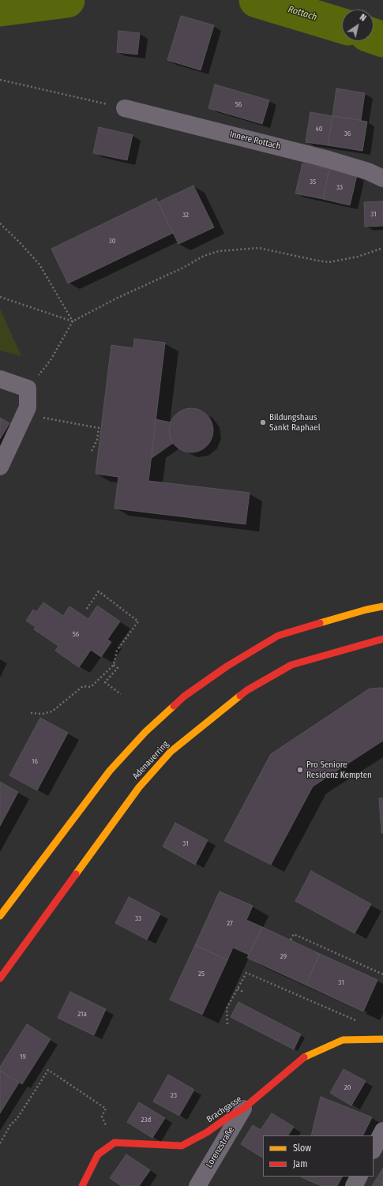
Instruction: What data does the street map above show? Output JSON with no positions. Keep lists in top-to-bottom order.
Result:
{
  "streets": {
    "main road": ["Adenauerring", "Brachgasse"],
    "street": ["Innere Rottach", "Lorenzstraße"]
  },
  "crossings": [
    ["Brachgasse", "Lorenzstraße"]
  ],
  "water": ["Rottach"],
  "places": ["Bildungshaus Sankt Raphael", "Pro Seniore Residenz Kempten"],
  "house_numbers": [
    "56",
    "40",
    "36",
    "35",
    "33",
    "31",
    "32",
    "30",
    "56",
    "16",
    "31",
    "33",
    "27",
    "29",
    "25",
    "31",
    "21a",
    "19",
    "20",
    "23",
    "23d"
  ],
  "legend": ["Slow", "Jam"],
  "north": "top right"
}
